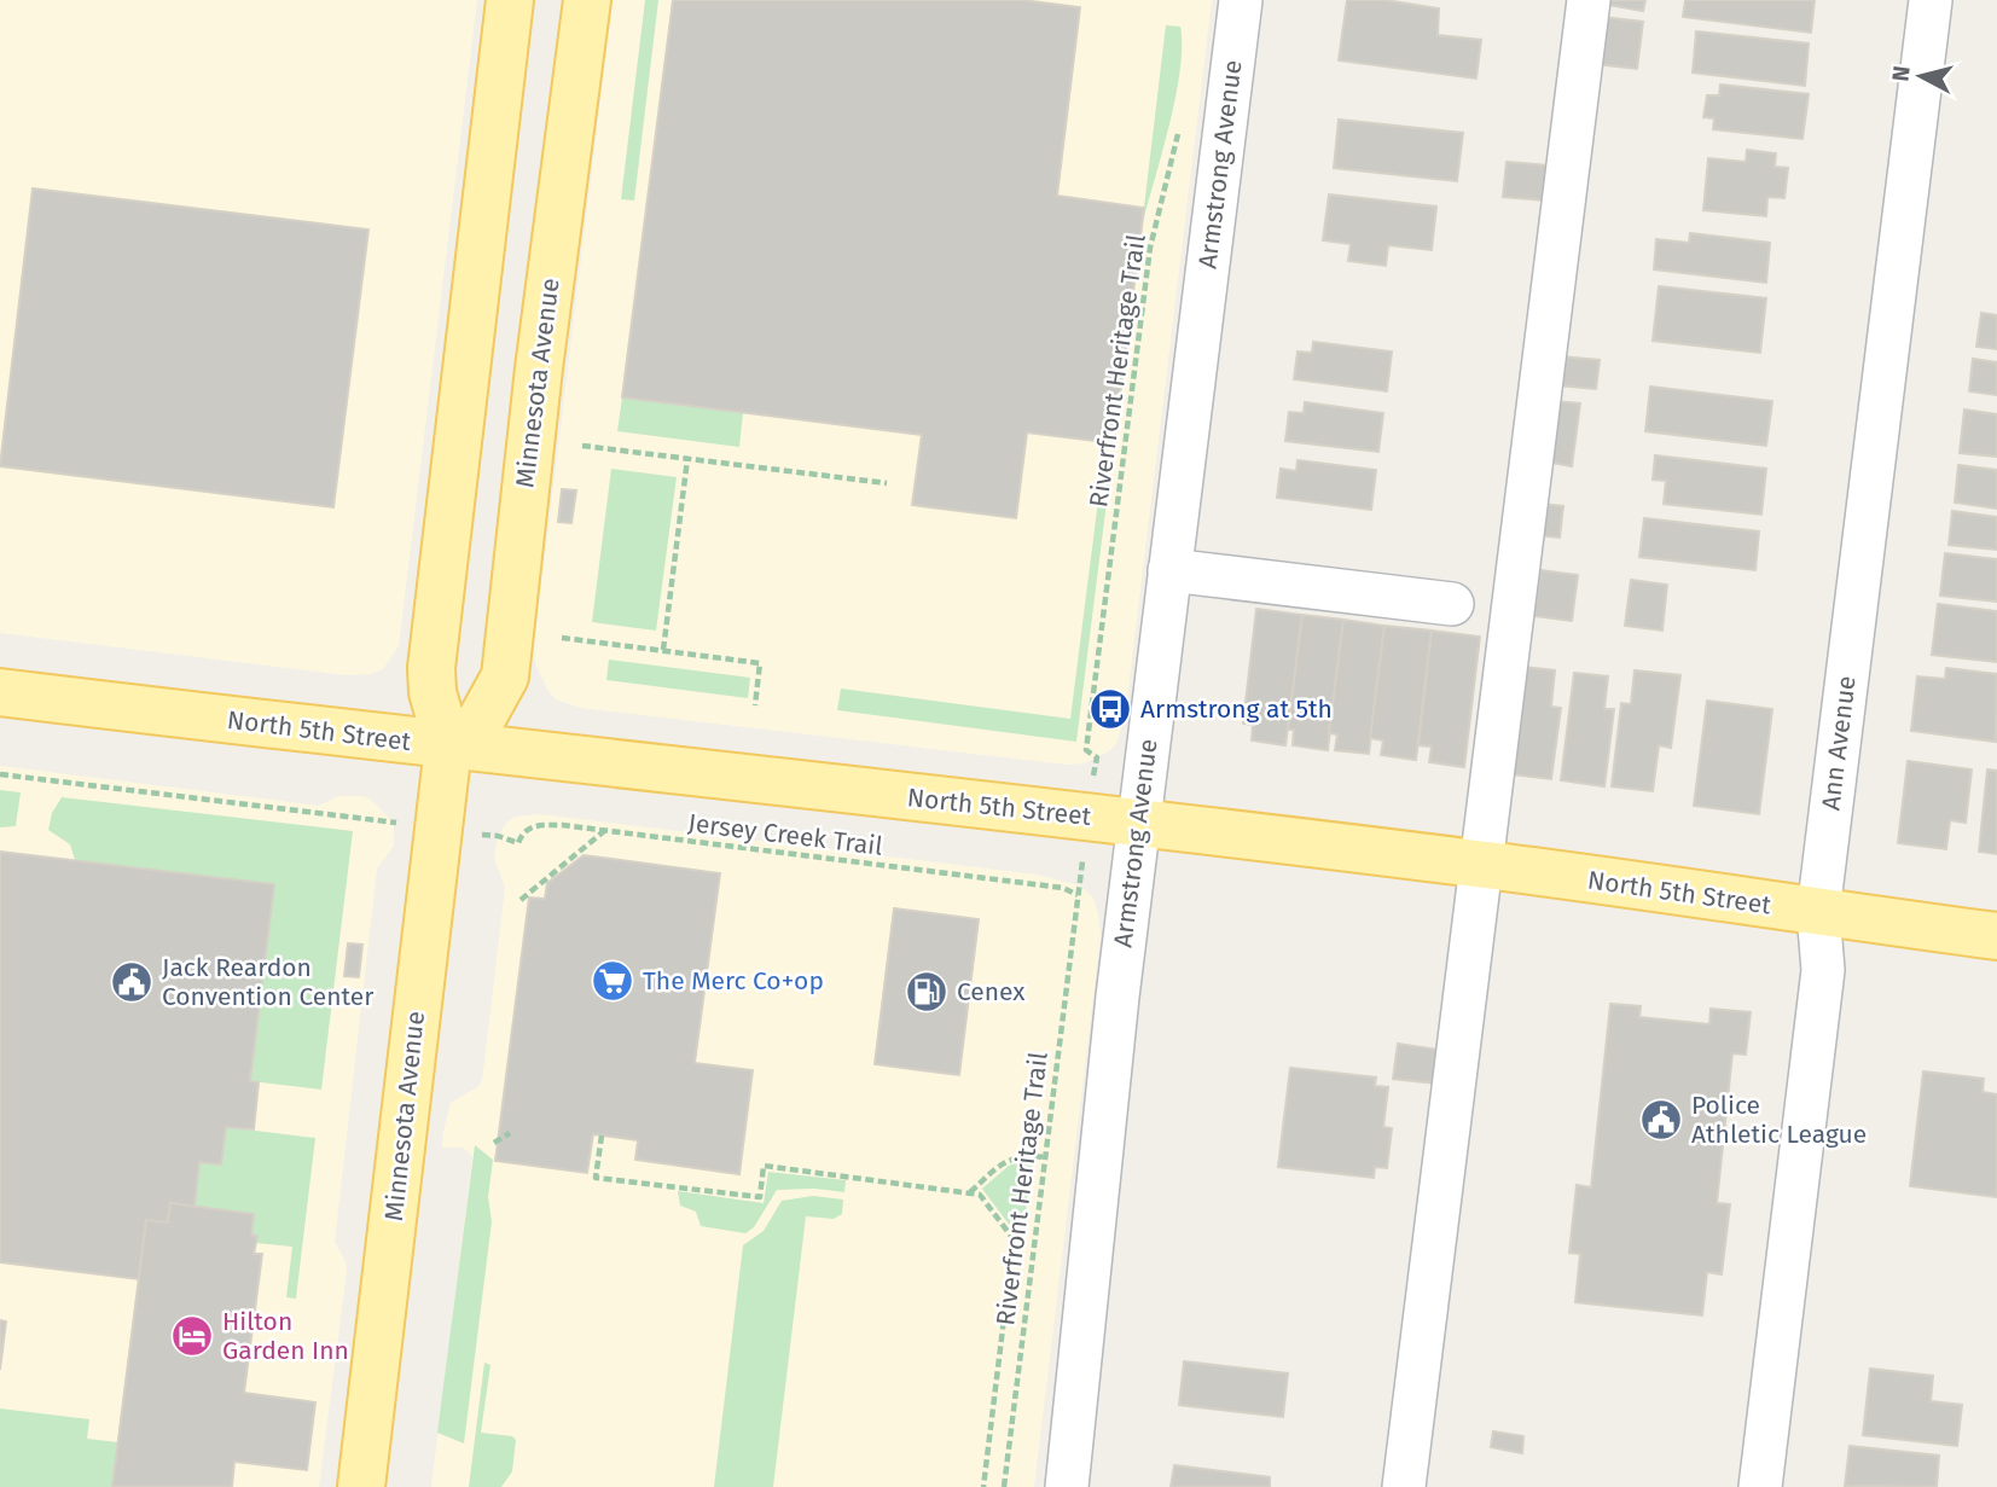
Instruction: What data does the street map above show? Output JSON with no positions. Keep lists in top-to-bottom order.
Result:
{
  "streets": {
    "main road": ["Minnesota Avenue", "North 5th Street"],
    "street": ["Armstrong Avenue", "Ann Avenue"],
    "path": ["Riverfront Heritage Trail", "Jersey Creek Trail"]
  },
  "crossings": [
    ["Armstrong Avenue", "North 5th Street"],
    ["Riverfront Heritage Trail", "Jersey Creek Trail"],
    ["Minnesota Avenue", "North 5th Street"],
    ["North 5th Street", "Ann Avenue"]
  ],
  "places": {
    "bus stop": ["Armstrong at 5th"],
    "supermarket": ["The Merc Co+op"],
    "public building": ["Jack Reardon Convention Center", "Police Athletic League"],
    "fuel station": ["Cenex"],
    "hotel": ["Hilton Garden Inn"]
  },
  "north": "left"
}
